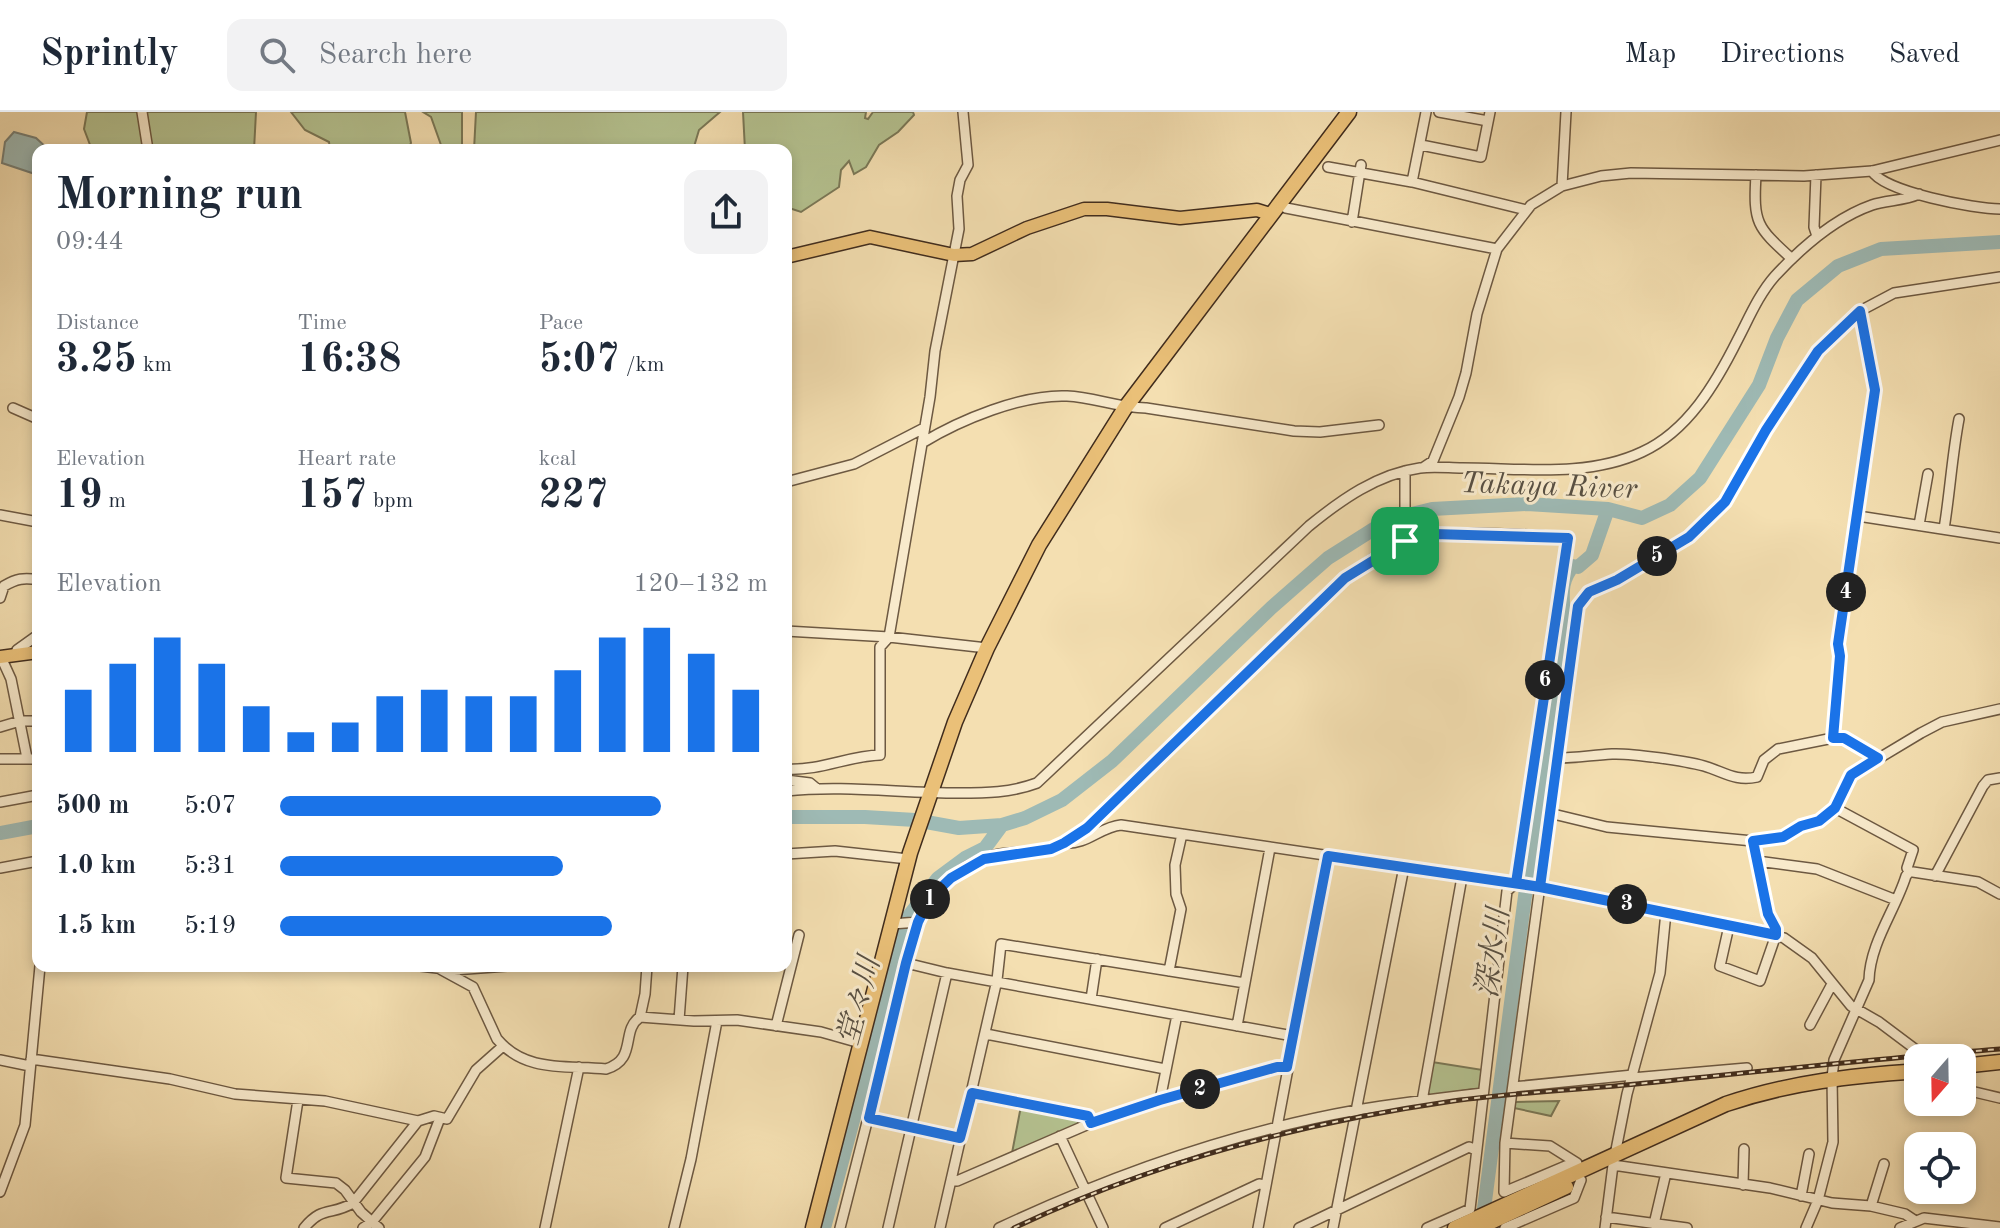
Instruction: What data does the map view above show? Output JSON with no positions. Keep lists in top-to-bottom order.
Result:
{
  "water": ["Takaya River", "深水川", "堂々川"],
  "north": "bottom",
  "page": {
    "header": "Sprintly",
    "search": "Search here",
    "nav": ["Map", "Directions", "Saved"],
    "heading": ["Morning run", "09:44"],
    "stats": [
      ["Distance", "3.25 km"],
      ["Time", "16:38"],
      ["Pace", "5:07 /km"],
      ["Elevation", "19 m"],
      ["Heart rate", "157 bpm"],
      ["kcal", "227"]
    ],
    "pins": [
      "5",
      "4",
      "6",
      "1",
      "3",
      "2"
    ],
    "chart": ["Elevation", "120–132 m"],
    "list": [
      {
        "name": "500 m",
        "note": "5:07"
      },
      {
        "name": "1.0 km",
        "note": "5:31"
      },
      {
        "name": "1.5 km",
        "note": "5:19"
      }
    ]
  }
}
